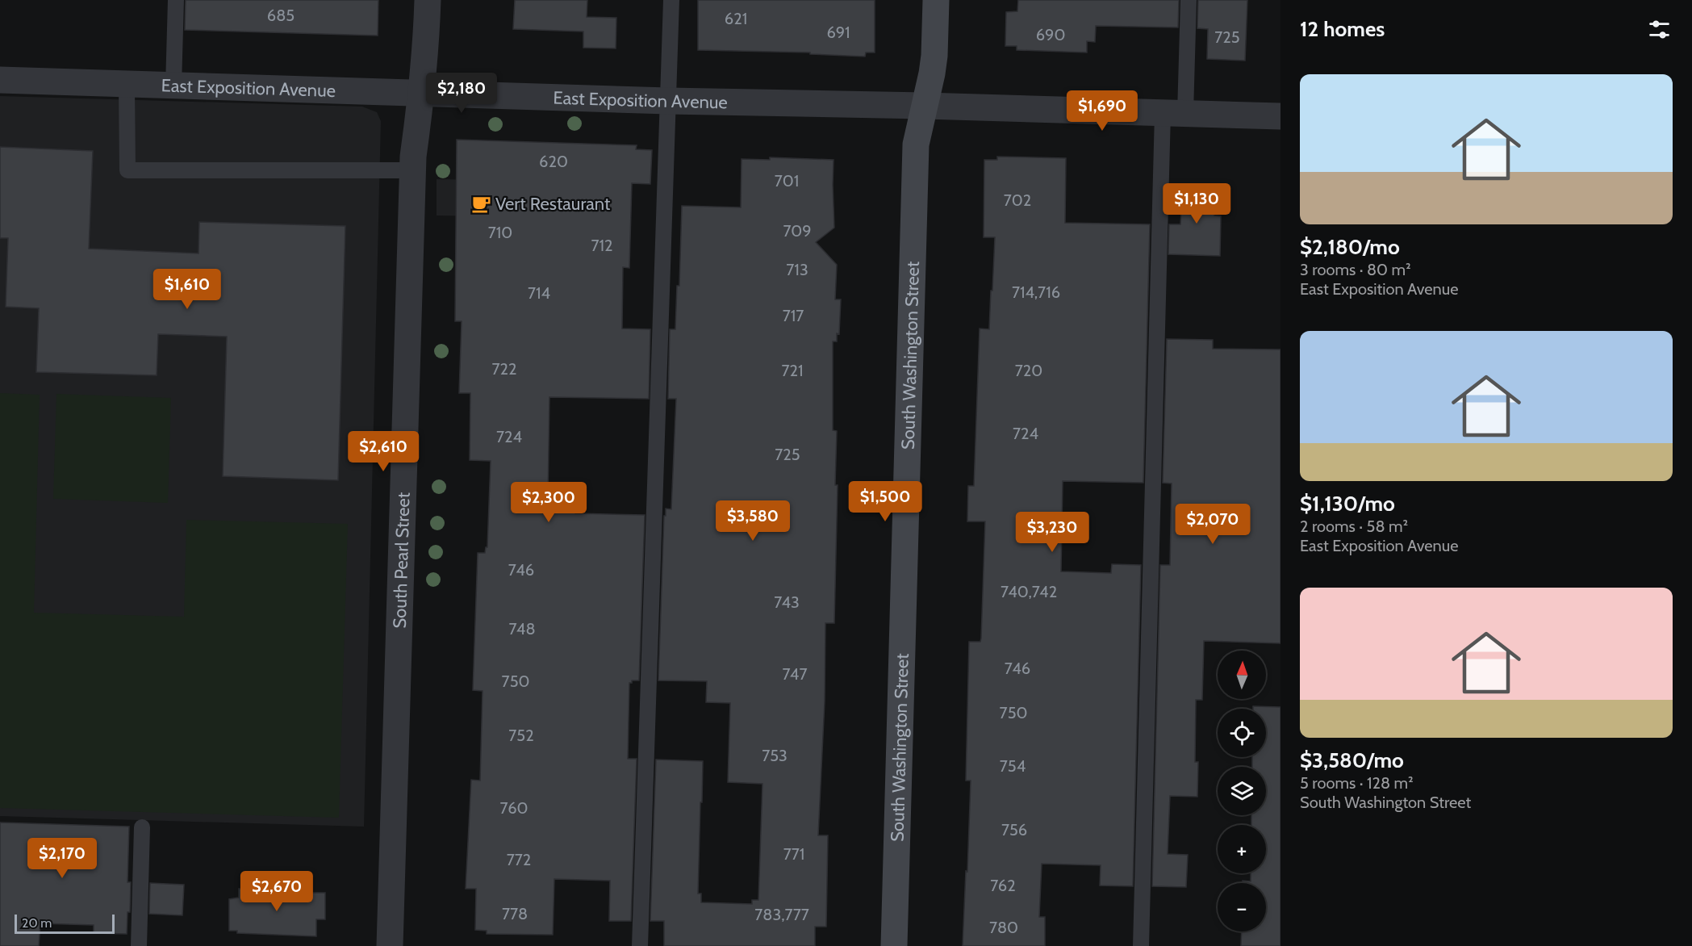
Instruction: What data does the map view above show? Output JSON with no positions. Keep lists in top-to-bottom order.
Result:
{
  "streets": {
    "street": ["East Exposition Avenue", "South Washington Street", "South Pearl Street"]
  },
  "crossings": [
    ["East Exposition Avenue", "South Washington Street"],
    ["East Exposition Avenue", "South Pearl Street"]
  ],
  "places": {
    "cafe": ["Vert Restaurant"]
  },
  "house_numbers": [
    "685",
    "621",
    "691",
    "690",
    "725",
    "620",
    "701",
    "702",
    "709",
    "710",
    "712",
    "713",
    "714,716",
    "714",
    "717",
    "722",
    "721",
    "720",
    "724",
    "724",
    "725",
    "746",
    "740,742",
    "743",
    "748",
    "746",
    "747",
    "750",
    "750",
    "752",
    "753",
    "754",
    "760",
    "756",
    "771",
    "772",
    "762",
    "778",
    "783,777",
    "780"
  ],
  "scale_bar": "20 m",
  "north": "top",
  "page": {
    "heading": "12 homes",
    "list": [
      {
        "name": "$2,180/mo",
        "note": "3 rooms · 80 m² · East Exposition Avenue"
      },
      {
        "name": "$1,130/mo",
        "note": "2 rooms · 58 m² · East Exposition Avenue"
      },
      {
        "name": "$3,580/mo",
        "note": "5 rooms · 128 m² · South Washington Street"
      }
    ],
    "price": [
      "$2,180",
      "$1,690",
      "$1,130",
      "$1,610",
      "$2,610",
      "$1,500",
      "$2,300",
      "$3,580",
      "$2,070",
      "$3,230",
      "$2,170",
      "$2,670"
    ],
    "map_buttons": ["+", "−"],
    "scale": "20 m"
  }
}
